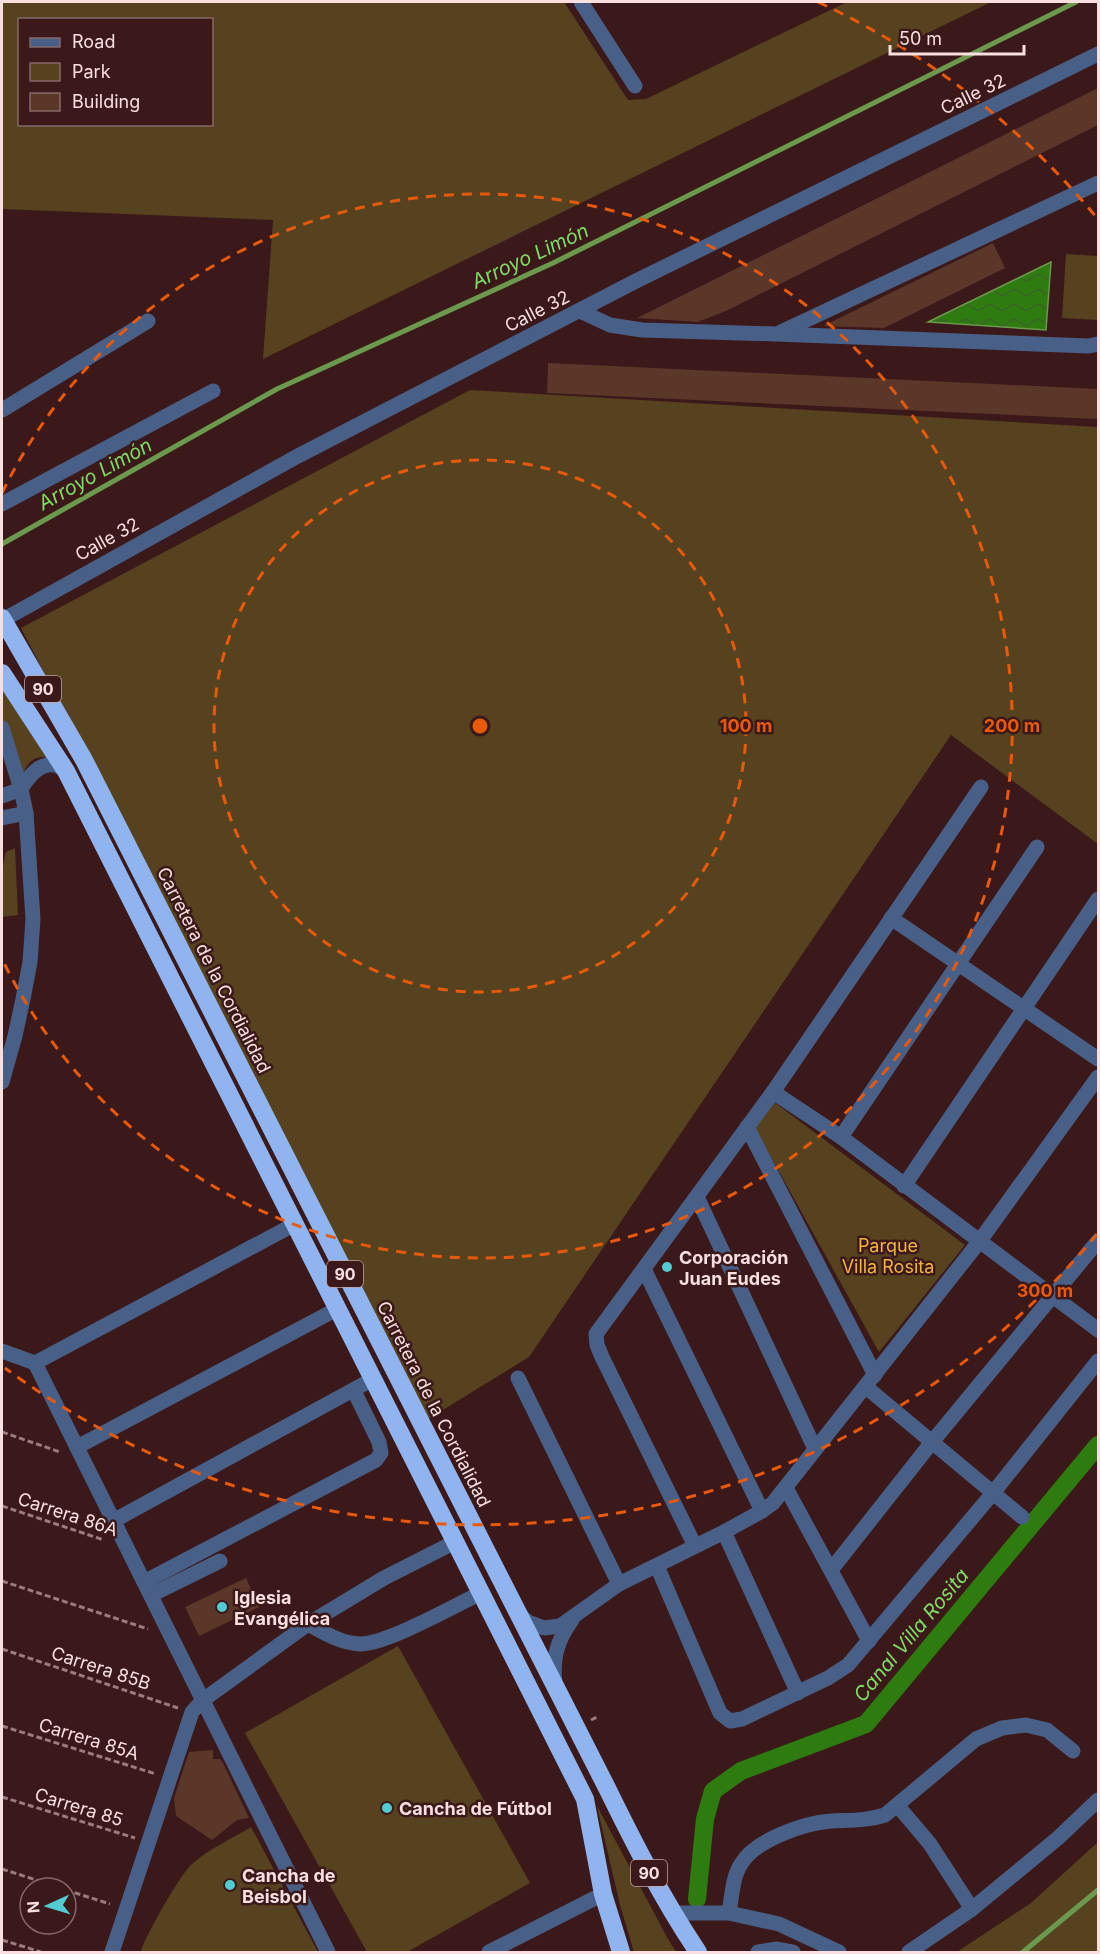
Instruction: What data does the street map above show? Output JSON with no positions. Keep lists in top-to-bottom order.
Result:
{
  "streets": {
    "highway": ["90", "Carretera de la Cordialidad"],
    "street": ["Calle 32"],
    "path": [
      "Carrera 86A",
      "Carrera 85B",
      "Carrera 85A",
      "Carrera 85"
    ]
  },
  "crossings": [
    ["Calle 32", "Carretera de la Cordialidad"]
  ],
  "water": ["Arroyo Limón", "Canal Villa Rosita"],
  "parks": ["Parque Villa Rosita"],
  "places": [
    "Corporación Juan Eudes",
    "Iglesia Evangélica",
    "Cancha de Fútbol",
    "Cancha de Beisbol"
  ],
  "legend": ["Road", "Park", "Building"],
  "scale_bar": "50 m",
  "north": "left",
  "rings": ["100 m", "200 m", "300 m"]
}
